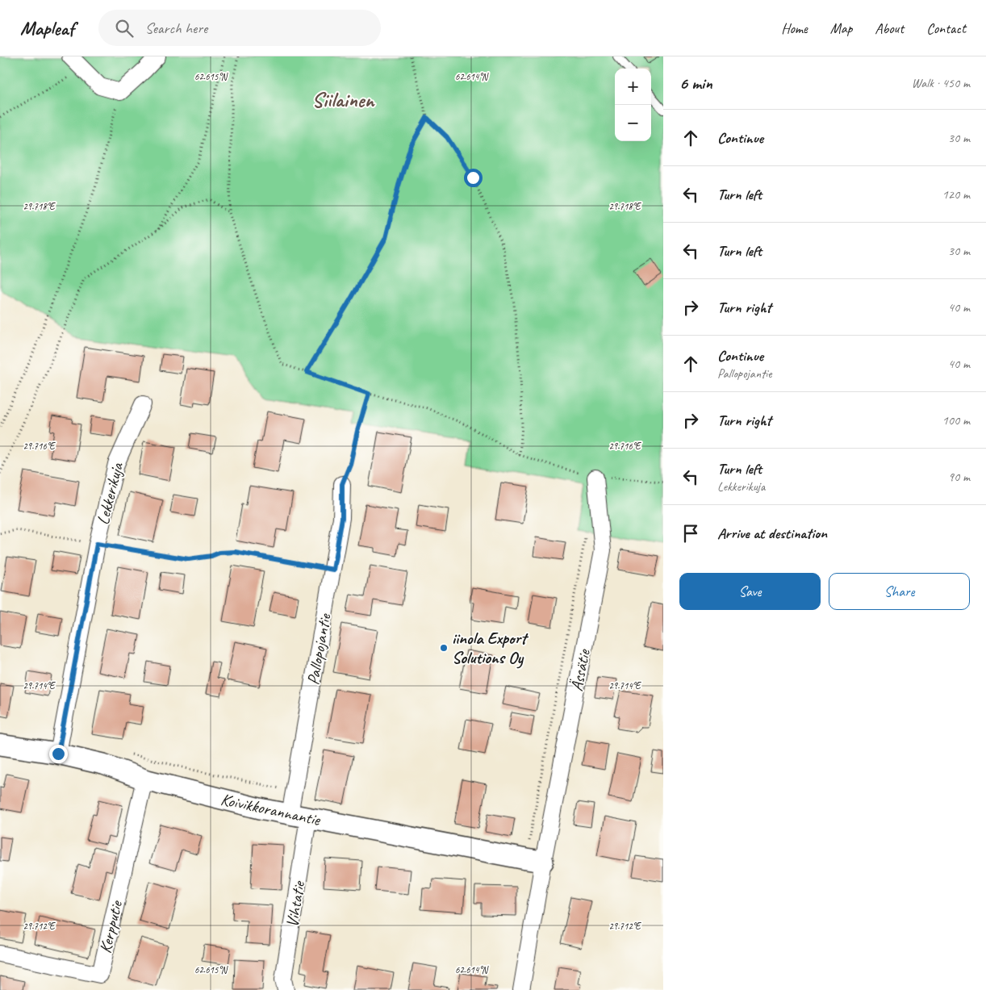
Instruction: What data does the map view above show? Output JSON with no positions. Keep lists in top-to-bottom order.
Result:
{
  "streets": {
    "street": [
      "Lekkerikuja",
      "Pallopojantie",
      "Ässätie",
      "Koivikkorannantie",
      "Vihtatie",
      "Kerpputie"
    ]
  },
  "crossings": [
    ["Lekkerikuja", "Koivikkorannantie"],
    ["Pallopojantie", "Koivikkorannantie"],
    ["Pallopojantie", "Vihtatie"],
    ["Ässätie", "Koivikkorannantie"],
    ["Koivikkorannantie", "Vihtatie"],
    ["Koivikkorannantie", "Kerpputie"]
  ],
  "districts": ["Siilainen"],
  "places": ["iinola Export Solutions Oy"],
  "page": {
    "header": "Mapleaf",
    "search": "Search here",
    "nav": [
      "Home",
      "Map",
      "About",
      "Contact"
    ],
    "heading": ["6 min", "Walk · 450 m"],
    "map_buttons": ["+", "−"],
    "list": [
      ["Continue", "30 m"],
      ["Turn left", "120 m"],
      ["Turn left", "30 m"],
      ["Turn right", "40 m"],
      ["Continue", "Pallopojantie", "40 m"],
      ["Turn right", "100 m"],
      ["Turn left", "Lekkerikuja", "90 m"],
      "Arrive at destination"
    ],
    "buttons": ["Save", "Share"]
  },
  "coordinates": [
    "62.615°N",
    "62.614°N",
    "29.718°E",
    "29.716°E",
    "29.714°E",
    "29.712°E"
  ]
}
